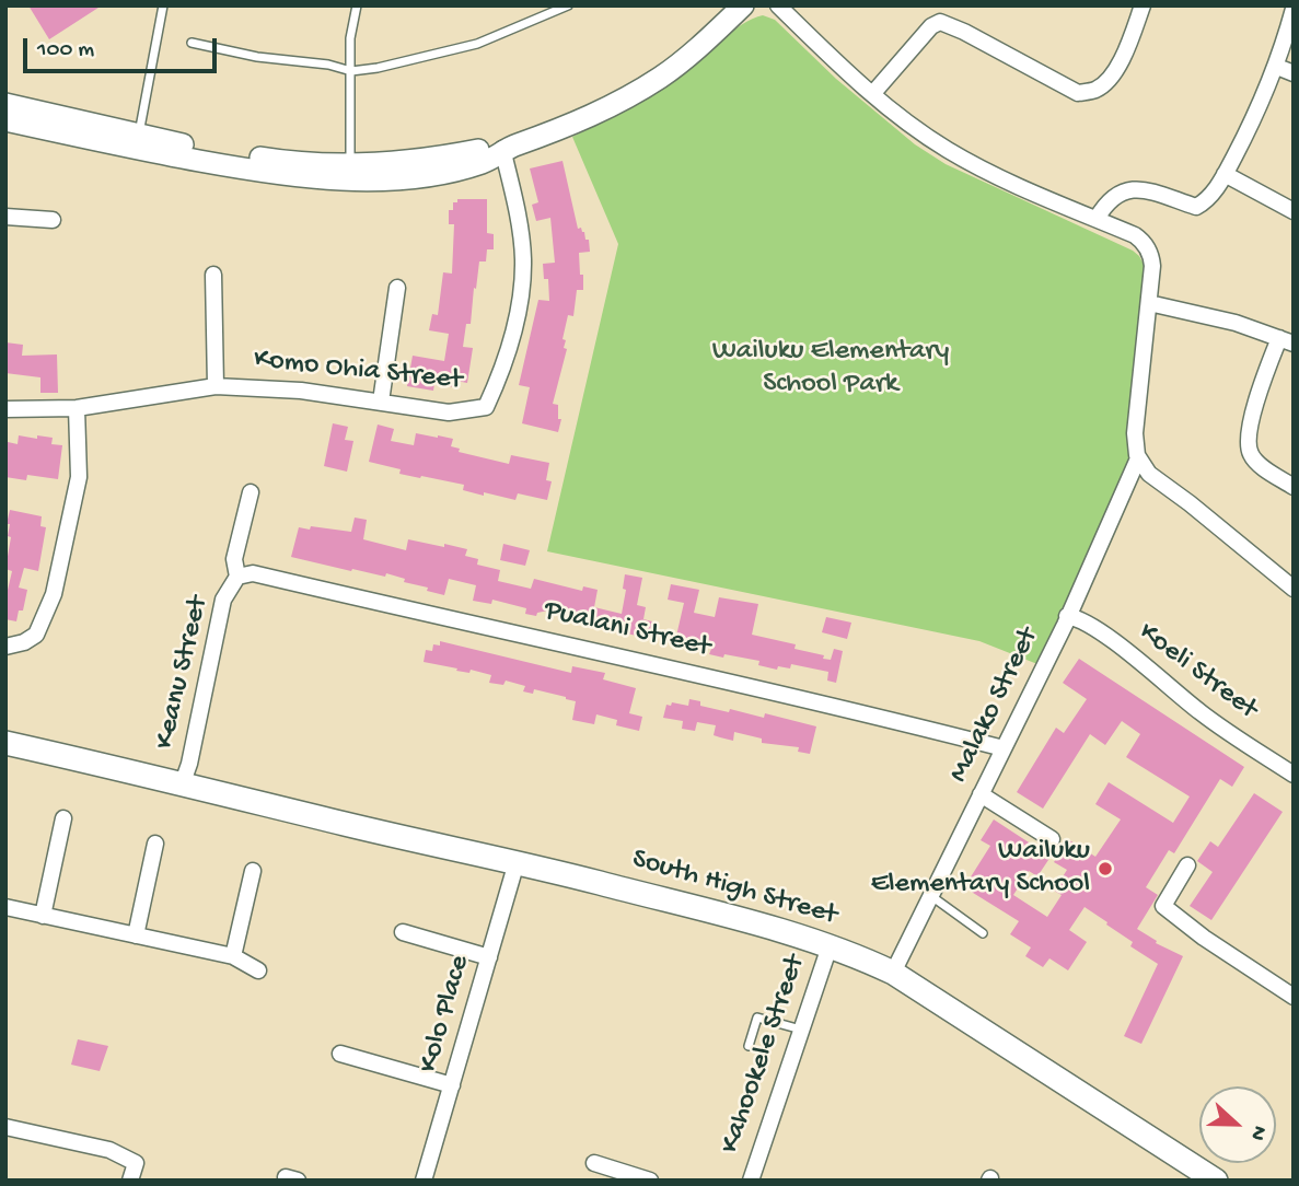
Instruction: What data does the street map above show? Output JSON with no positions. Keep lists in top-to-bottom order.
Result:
{
  "streets": {
    "main road": ["South High Street"],
    "street": [
      "Komo Ohia Street",
      "Pualani Street",
      "Koeli Street",
      "Keanu Street",
      "Malako Street",
      "Kolo Place",
      "Kahookele Street"
    ]
  },
  "crossings": [
    ["Pualani Street", "Keanu Street"],
    ["Pualani Street", "Malako Street"],
    ["Koeli Street", "Malako Street"],
    ["Keanu Street", "South High Street"],
    ["Malako Street", "South High Street"],
    ["South High Street", "Kolo Place"],
    ["South High Street", "Kahookele Street"]
  ],
  "parks": ["Wailuku Elementary School Park"],
  "places": ["Wailuku Elementary School"],
  "scale_bar": "100 m",
  "north": "right"
}
